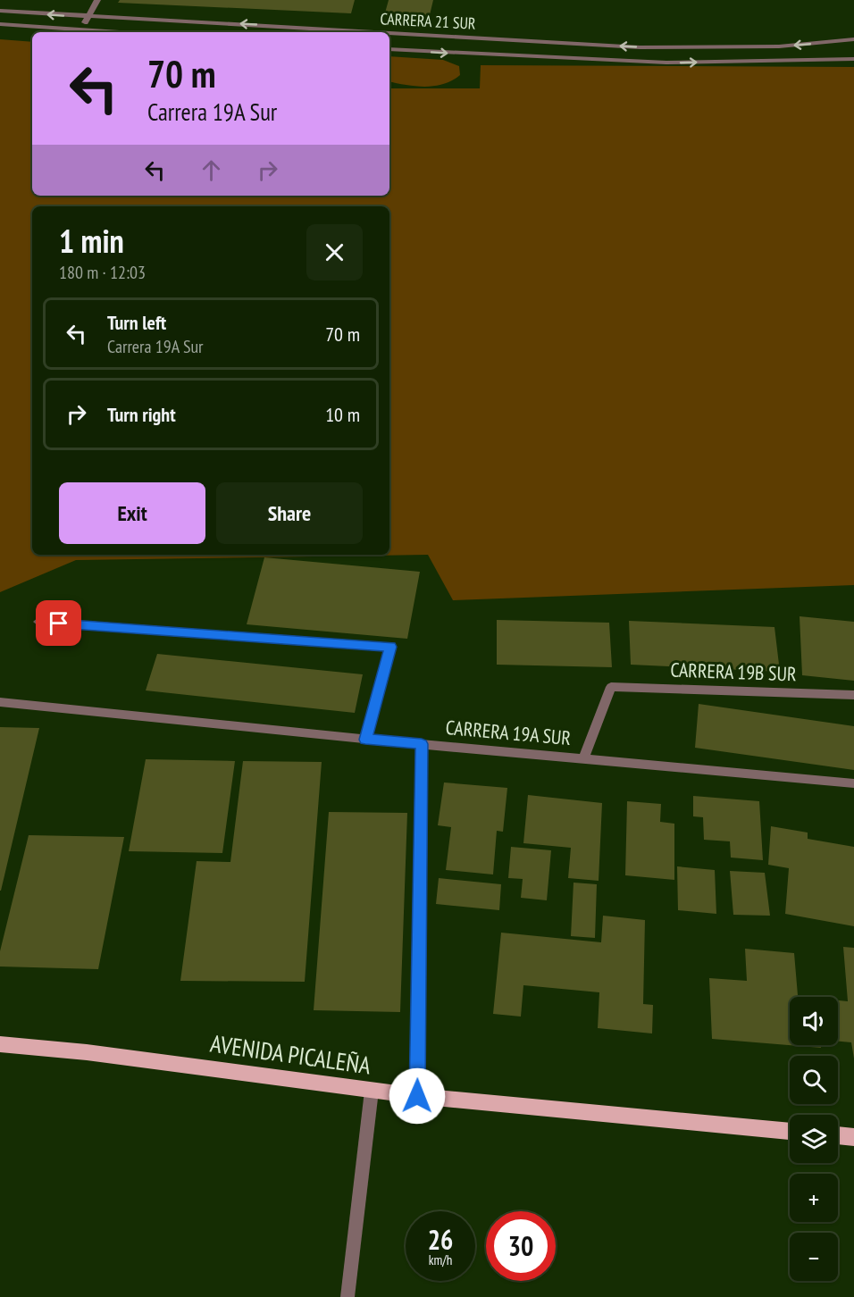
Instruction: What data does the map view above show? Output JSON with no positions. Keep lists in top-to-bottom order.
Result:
{
  "streets": {
    "main road": ["AVENIDA PICALEÑA"],
    "street": ["CARRERA 21 SUR", "CARRERA 19B SUR", "CARRERA 19A SUR"]
  },
  "crossings": [
    ["CARRERA 19B SUR", "CARRERA 19A SUR"]
  ],
  "page": {
    "turn": ["70 m", "Carrera 19A Sur"],
    "heading": ["1 min", "180 m · 12:03"],
    "list": [
      {
        "name": "Turn left",
        "note": "Carrera 19A Sur",
        "value": "70 m"
      },
      {
        "name": "Turn right",
        "value": "10 m"
      }
    ],
    "buttons": ["Exit", "Share"],
    "map_buttons": ["+", "−"],
    "speed": "26 km/h",
    "limit": "30"
  }
}
